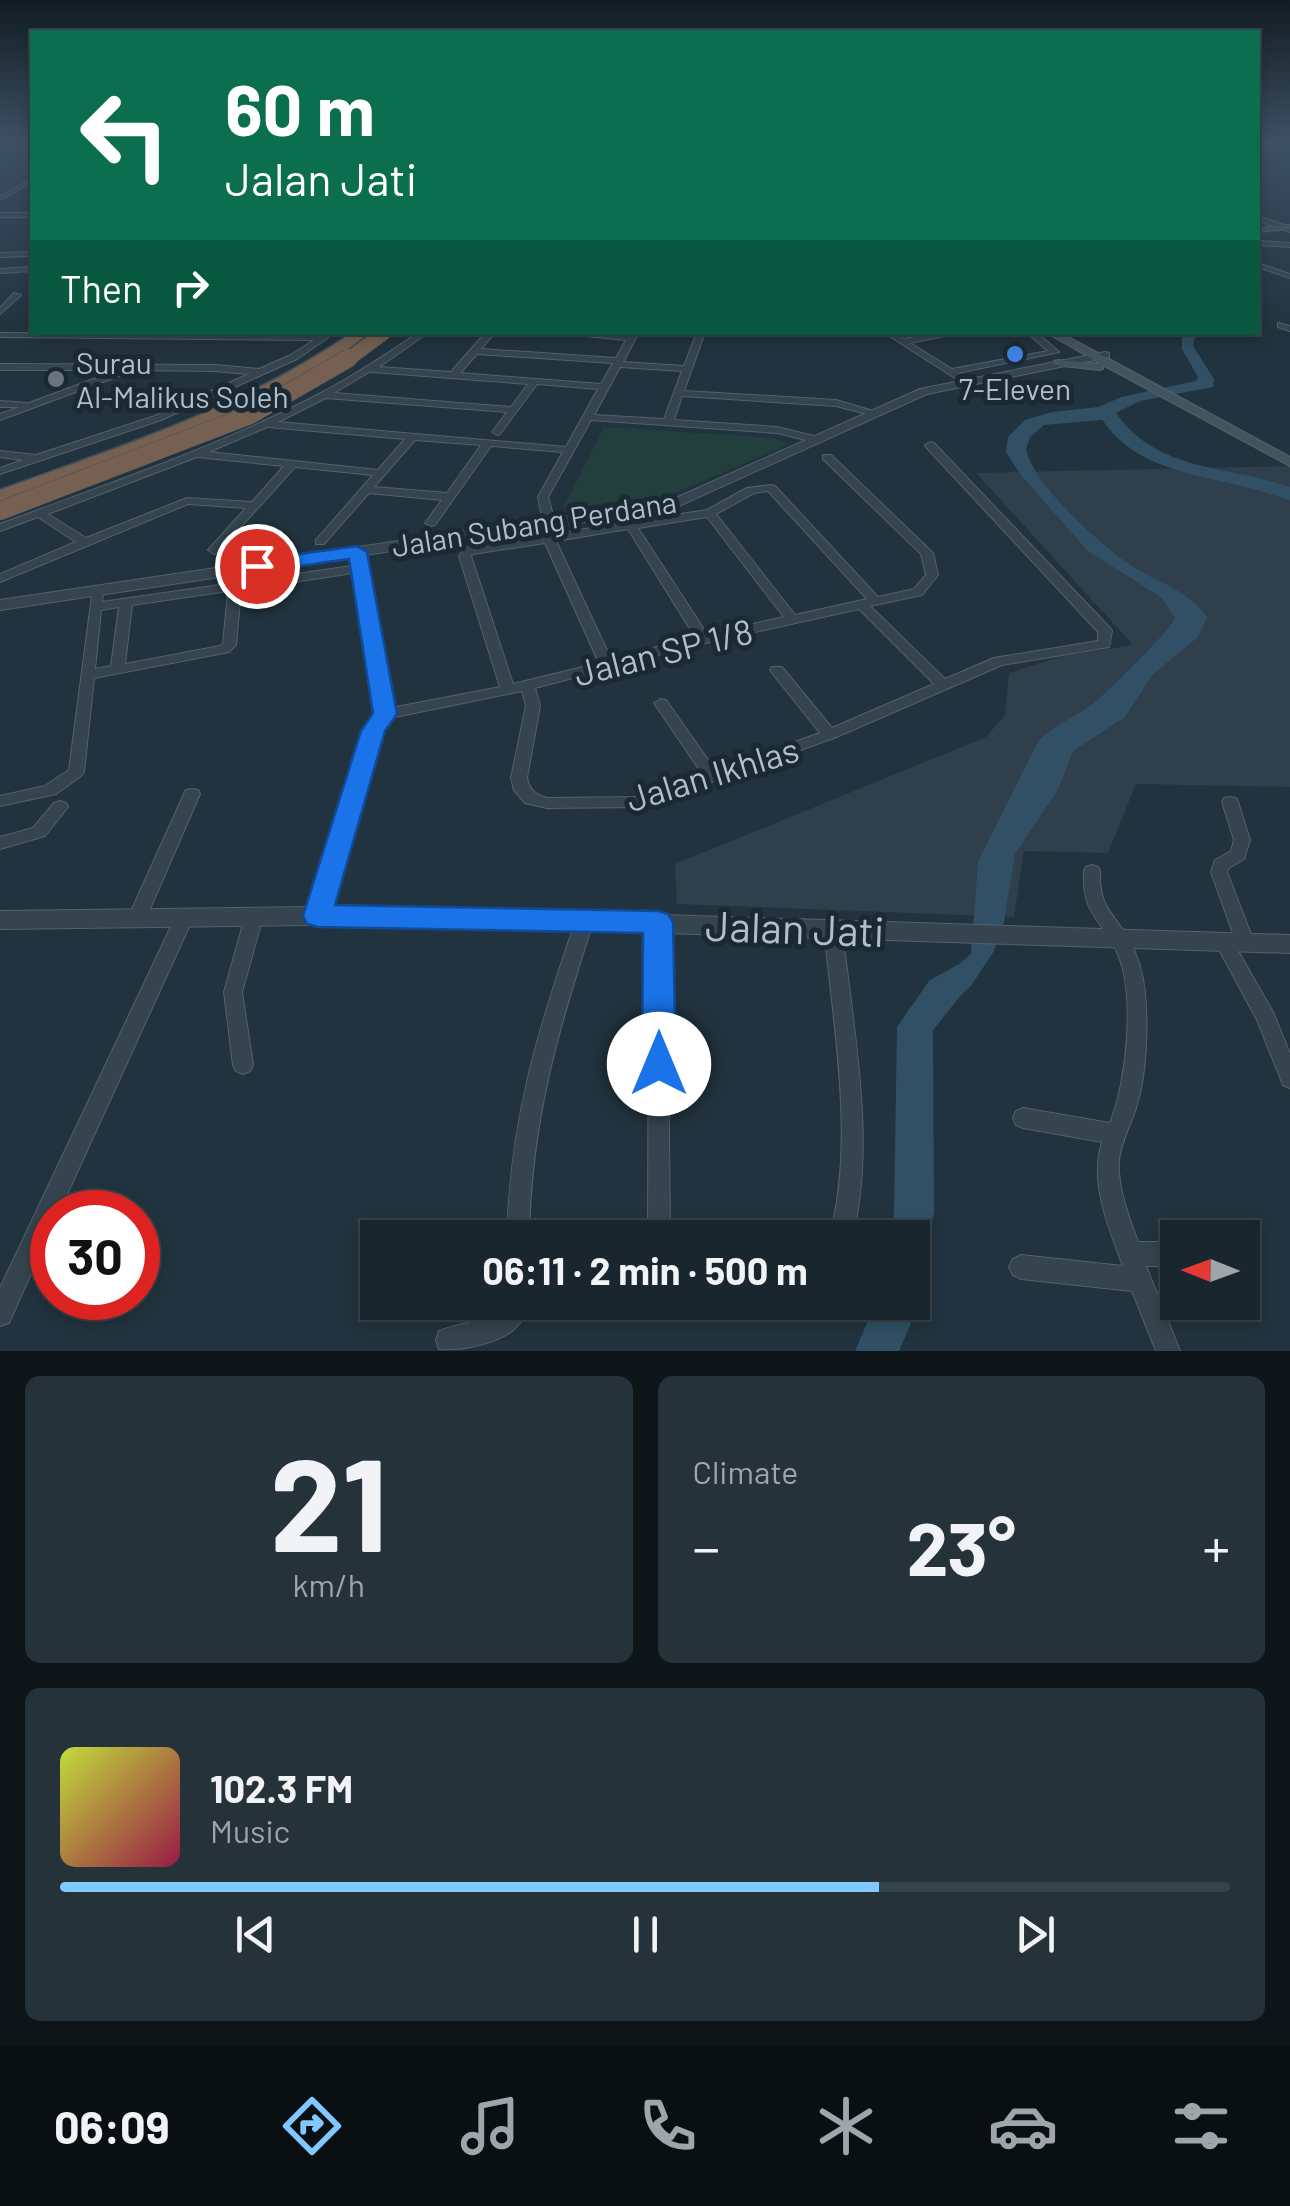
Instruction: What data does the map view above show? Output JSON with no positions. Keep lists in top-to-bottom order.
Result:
{
  "streets": {
    "street": [
      "Jalan Subang Perdana",
      "Jalan SP 1/8",
      "Jalan Ikhlas",
      "Jalan Jati"
    ]
  },
  "crossings": [
    ["Jalan SP 1/8", "Jalan Ikhlas"]
  ],
  "places": ["7-Eleven", "Surau Al-Malikus Soleh"],
  "north": "left",
  "page": {
    "turn": ["60 m", "Jalan Jati"],
    "then": "Then",
    "limit": "30",
    "trip": "06:11 · 2 min · 500 m",
    "tile": [
      ["21", "km/h"],
      "Climate"
    ],
    "heat": ["−", "23°", "+"],
    "song": ["102.3 FM", "Music"],
    "tabs": "06:09"
  }
}
